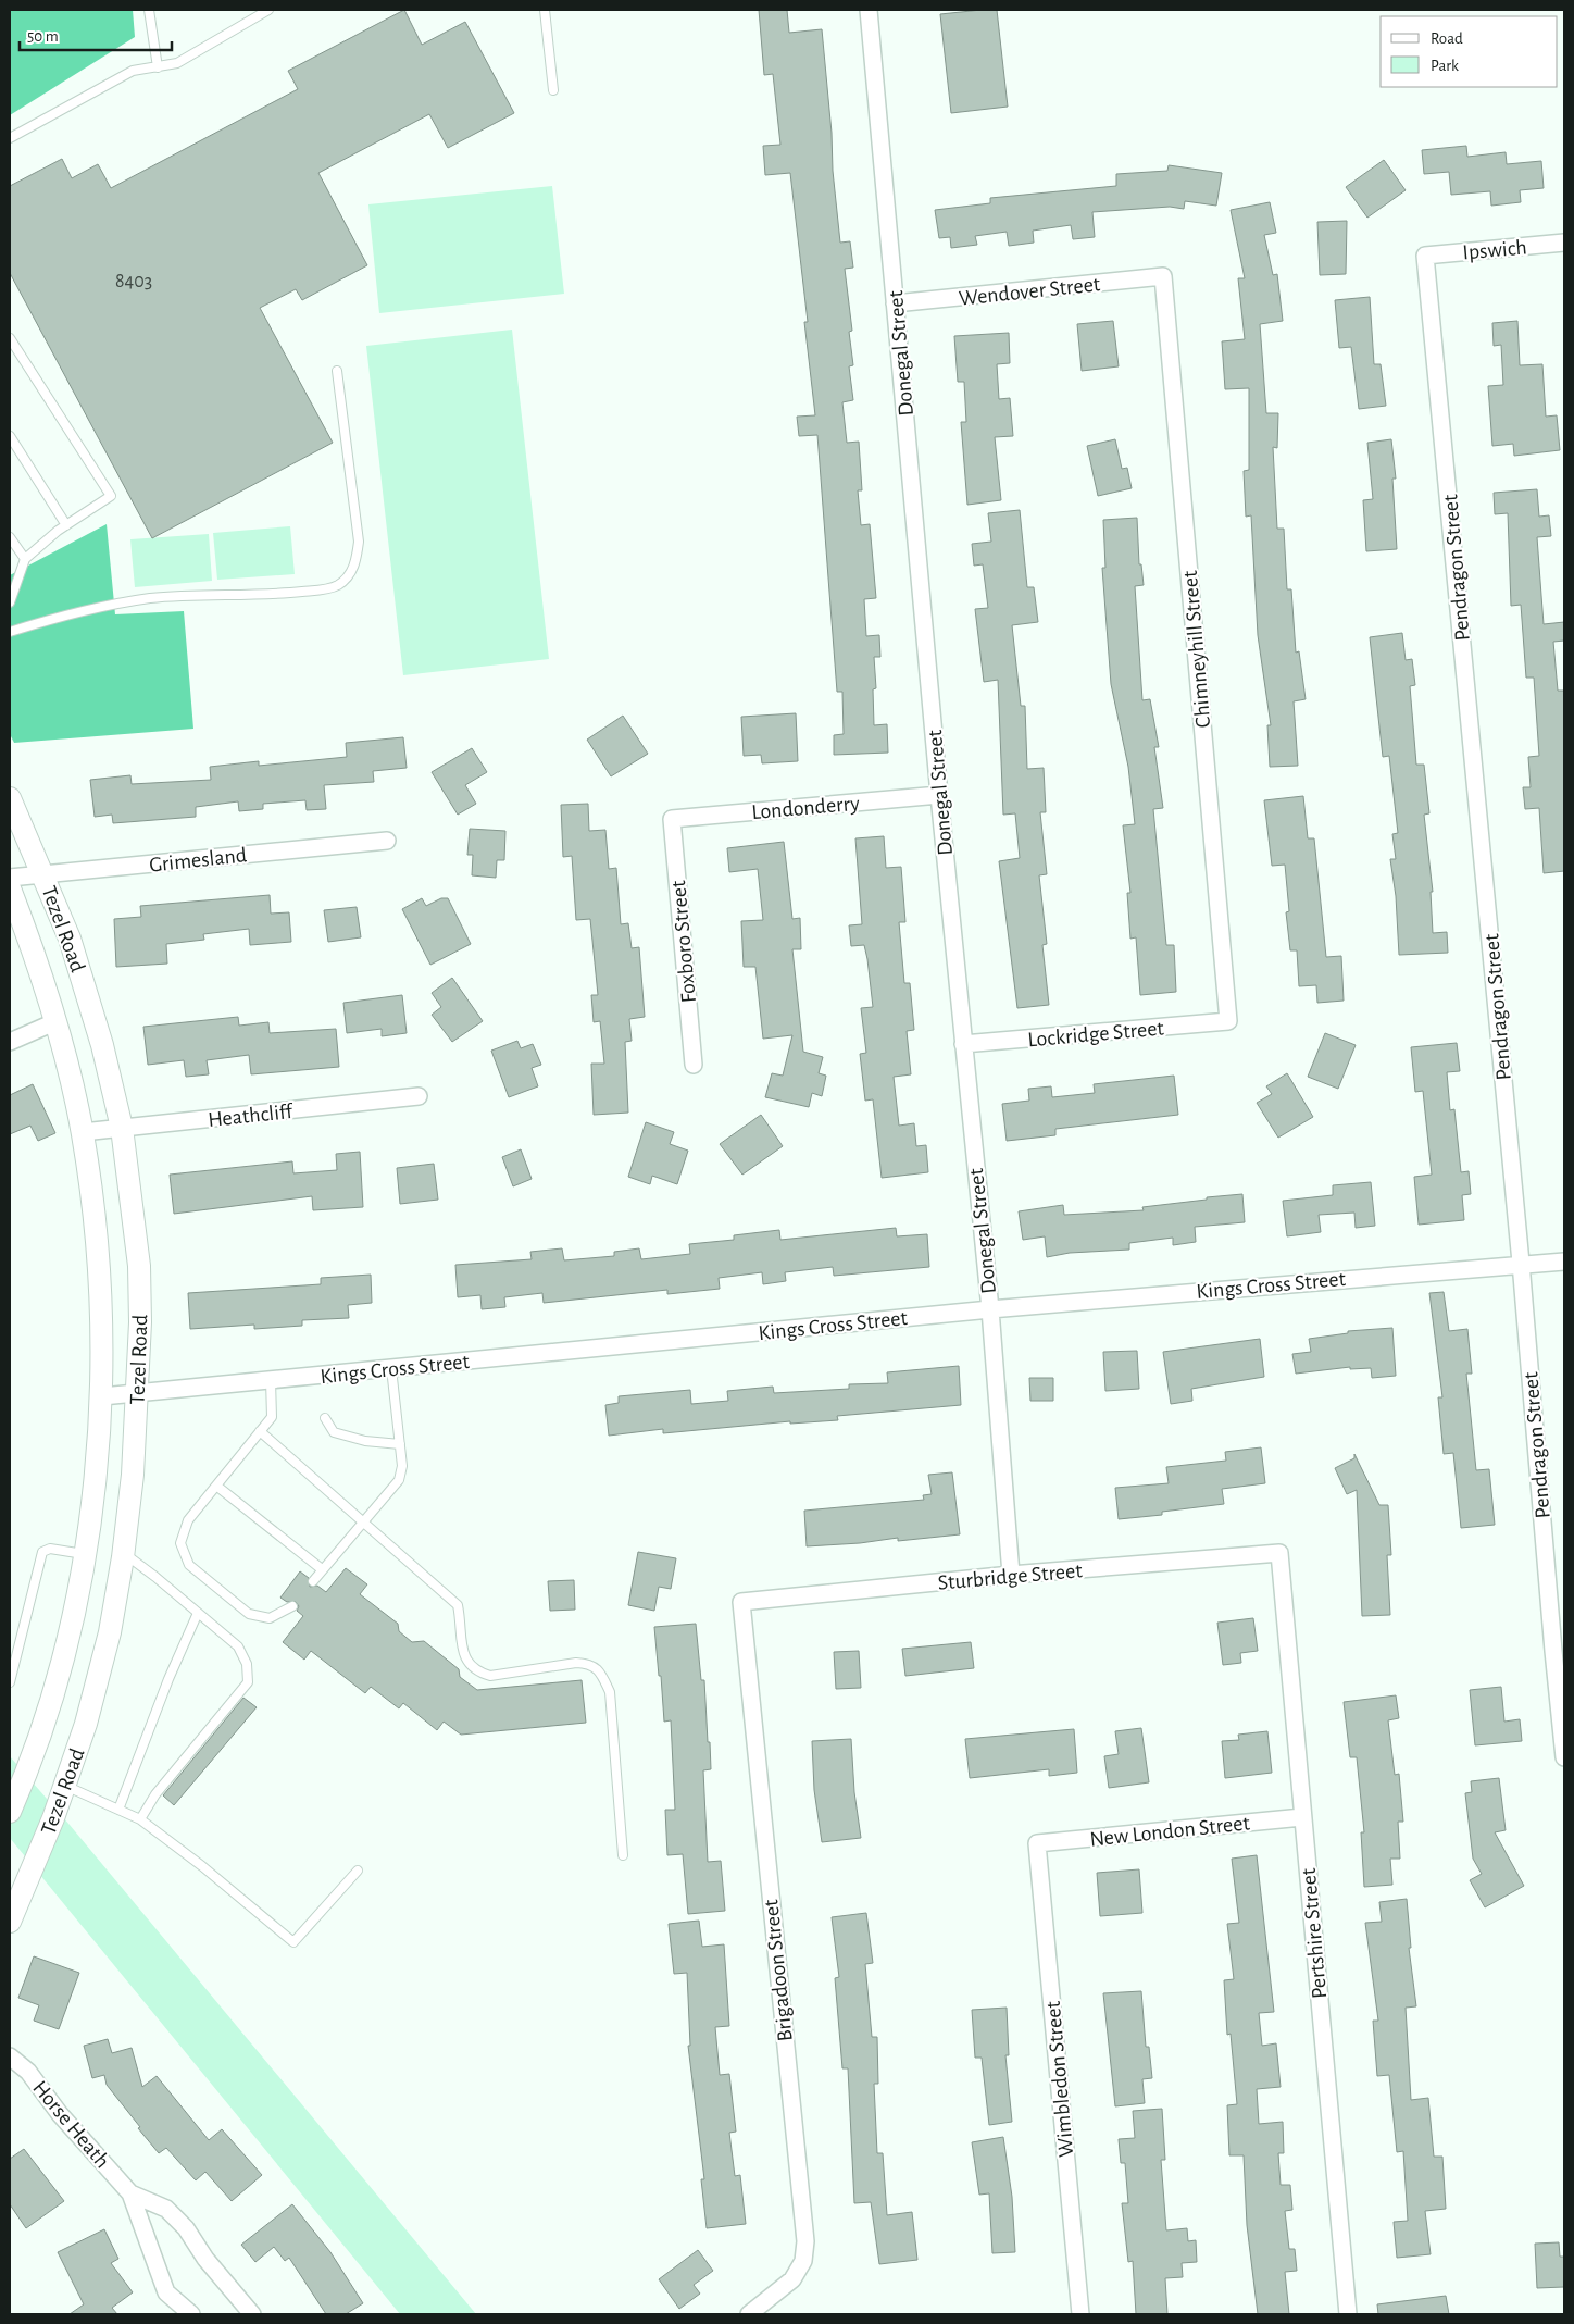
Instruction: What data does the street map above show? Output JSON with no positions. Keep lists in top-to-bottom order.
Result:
{
  "streets": {
    "main road": ["Tezel Road"],
    "street": [
      "Ipswich",
      "Wendover Street",
      "Donegal Street",
      "Pendragon Street",
      "Chimneyhill Street",
      "Londonderry",
      "Grimesland",
      "Foxboro Street",
      "Lockridge Street",
      "Heathcliff",
      "Kings Cross Street",
      "Sturbridge Street",
      "New London Street",
      "Pertshire Street",
      "Brigadoon Street",
      "Wimbledon Street",
      "Horse Heath"
    ]
  },
  "crossings": [
    ["Ipswich", "Pendragon Street"],
    ["Wendover Street", "Donegal Street"],
    ["Wendover Street", "Chimneyhill Street"],
    ["Donegal Street", "Londonderry"],
    ["Donegal Street", "Lockridge Street"],
    ["Donegal Street", "Kings Cross Street"],
    ["Donegal Street", "Sturbridge Street"],
    ["Pendragon Street", "Kings Cross Street"],
    ["Chimneyhill Street", "Lockridge Street"],
    ["Londonderry", "Foxboro Street"],
    ["Grimesland", "Tezel Road"],
    ["Tezel Road", "Heathcliff"],
    ["Tezel Road", "Kings Cross Street"],
    ["Sturbridge Street", "Pertshire Street"],
    ["Sturbridge Street", "Brigadoon Street"],
    ["New London Street", "Pertshire Street"],
    ["New London Street", "Wimbledon Street"]
  ],
  "house_numbers": ["8403"],
  "legend": ["Road", "Park"],
  "scale_bar": "50 m"
}
